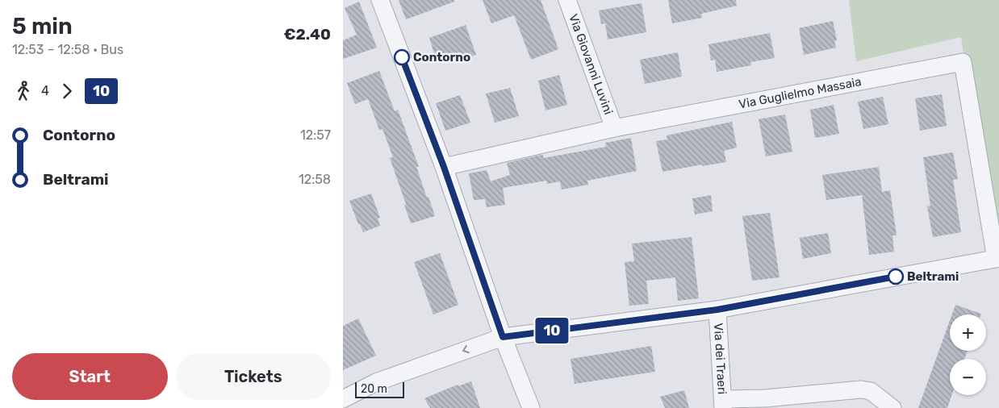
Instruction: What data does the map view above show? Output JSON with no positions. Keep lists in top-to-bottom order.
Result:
{
  "streets": {
    "street": ["Via Giovanni Luvini", "Via Guglielmo Massaia", "Via dei Traeri"]
  },
  "crossings": [
    ["Via Giovanni Luvini", "Via Guglielmo Massaia"]
  ],
  "places": ["Contorno", "Beltrami"],
  "lines": ["bus line 10"],
  "scale_bar": "20 m",
  "page": {
    "heading": ["5 min", "12:53 – 12:58 · Bus", "€2.40"],
    "on_map": "10",
    "legs": ["4", "10"],
    "list": [
      {
        "name": "Contorno",
        "value": "12:57"
      },
      {
        "name": "Beltrami",
        "value": "12:58"
      }
    ],
    "map_buttons": ["+", "−"],
    "buttons": ["Start", "Tickets"],
    "scale": "20 m"
  }
}
